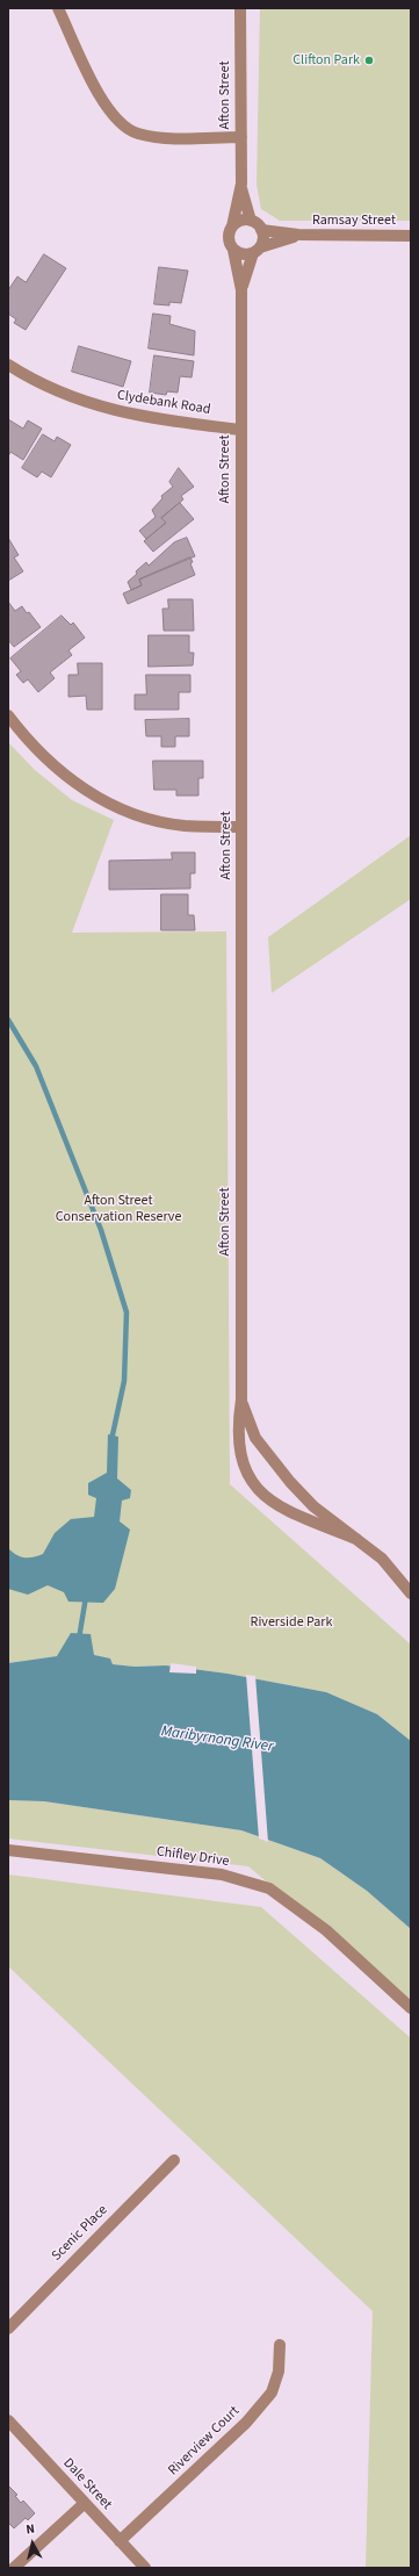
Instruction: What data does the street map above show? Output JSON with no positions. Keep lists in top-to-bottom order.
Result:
{
  "streets": {
    "street": [
      "Afton Street",
      "Ramsay Street",
      "Clydebank Road",
      "Chifley Drive",
      "Scenic Place",
      "Riverview Court",
      "Dale Street"
    ]
  },
  "crossings": [
    ["Afton Street", "Ramsay Street"],
    ["Afton Street", "Clydebank Road"],
    ["Riverview Court", "Dale Street"]
  ],
  "water": ["Maribyrnong River"],
  "parks": ["Afton Street Conservation Reserve", "Riverside Park"],
  "places": ["Clifton Park"],
  "north": "top"
}
